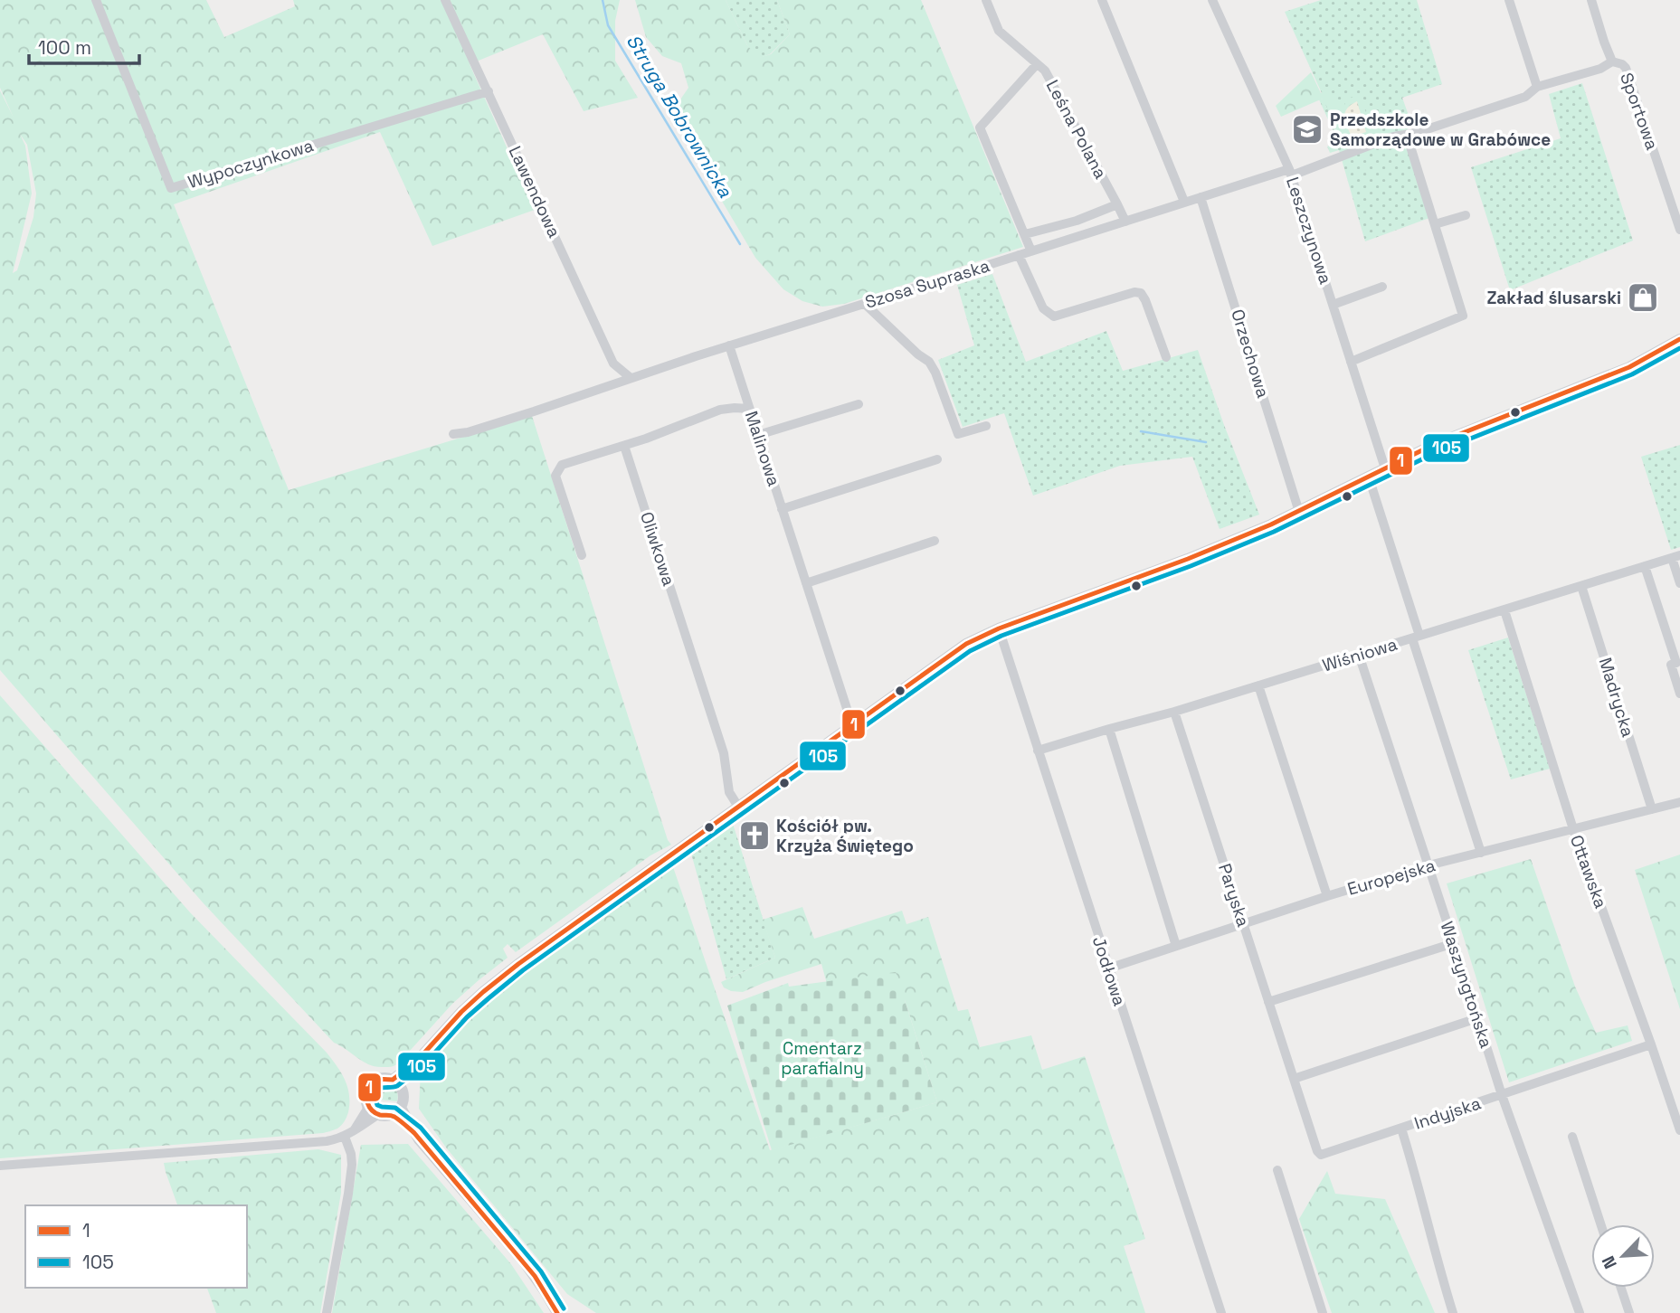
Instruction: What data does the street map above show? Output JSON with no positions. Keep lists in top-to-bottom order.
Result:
{
  "streets": {
    "street": [
      "Sportowa",
      "Leśna Polana",
      "Wypoczynkowa",
      "Lawendowa",
      "Leszczynowa",
      "Szosa Supraska",
      "Orzechowa",
      "Malinowa",
      "Oliwkowa",
      "Wiśniowa",
      "Madrycka",
      "Ottawska",
      "Europejska",
      "Paryska",
      "Jodłowa",
      "Waszyngtońska",
      "Indyjska"
    ]
  },
  "crossings": [
    ["Sportowa", "Szosa Supraska"],
    ["Leśna Polana", "Szosa Supraska"],
    ["Wypoczynkowa", "Lawendowa"],
    ["Leszczynowa", "Szosa Supraska"],
    ["Szosa Supraska", "Orzechowa"],
    ["Szosa Supraska", "Malinowa"],
    ["Wiśniowa", "Madrycka"],
    ["Wiśniowa", "Ottawska"],
    ["Wiśniowa", "Paryska"],
    ["Wiśniowa", "Jodłowa"],
    ["Wiśniowa", "Waszyngtońska"],
    ["Madrycka", "Europejska"],
    ["Ottawska", "Europejska"],
    ["Ottawska", "Indyjska"],
    ["Europejska", "Paryska"],
    ["Europejska", "Jodłowa"],
    ["Europejska", "Waszyngtońska"],
    ["Paryska", "Indyjska"],
    ["Waszyngtońska", "Indyjska"]
  ],
  "water": ["Struga Bobrownicka"],
  "parks": ["Cmentarz parafialny"],
  "places": {
    "school or university": ["Przedszkole Samorządowe w Grabówce"],
    "shop": ["Zakład ślusarski"],
    "church": ["Kościół pw. Krzyża Świętego"]
  },
  "lines": ["transit line 1", "transit line 105"],
  "legend": ["1", "105"],
  "scale_bar": "100 m",
  "north": "bottom left"
}
